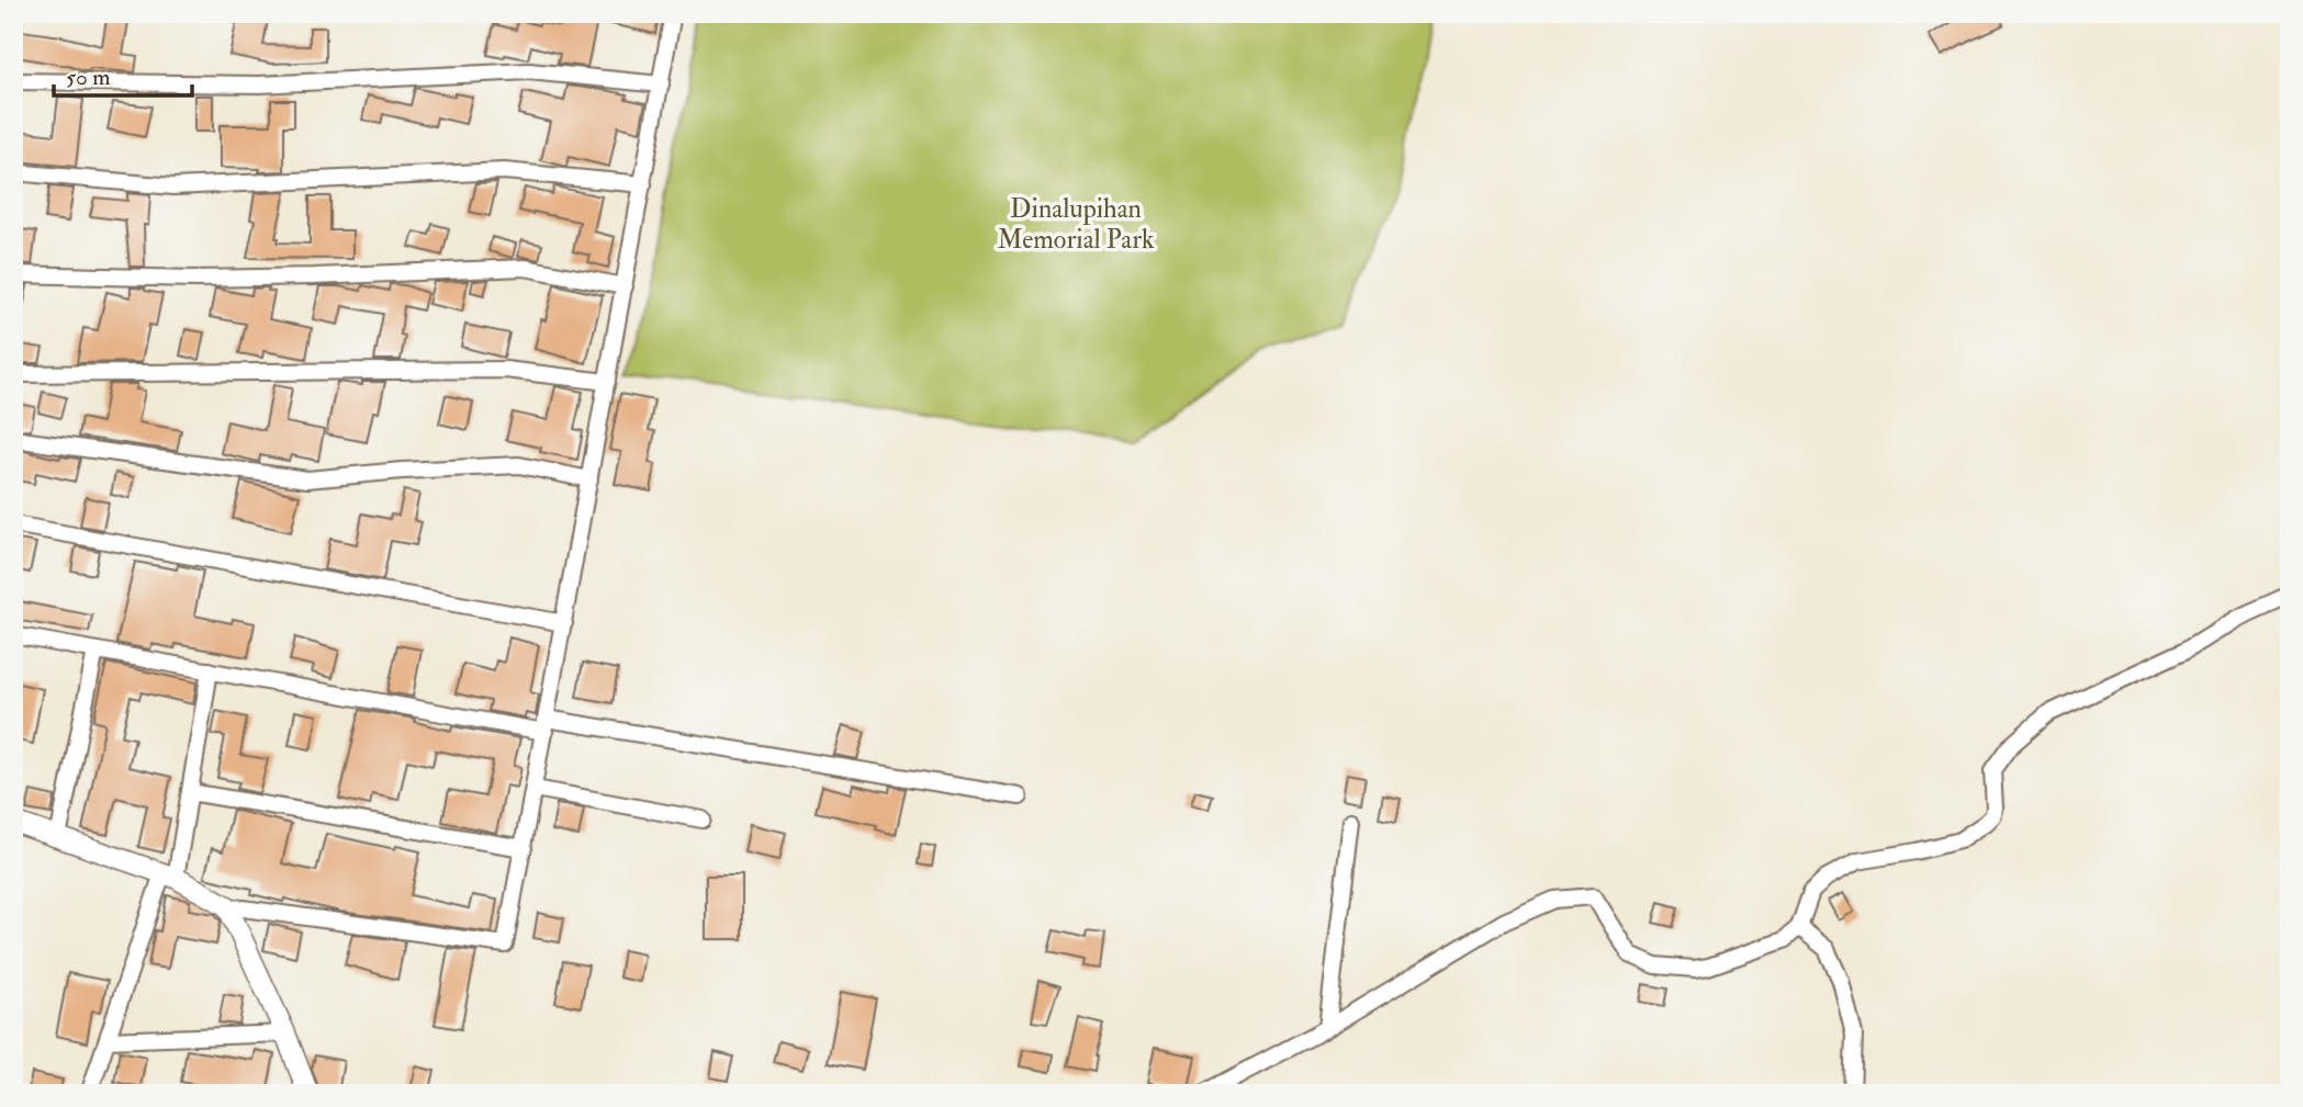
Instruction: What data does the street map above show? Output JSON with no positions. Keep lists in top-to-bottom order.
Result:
{
  "parks": ["Dinalupihan Memorial Park"],
  "scale_bar": "50 m"
}
